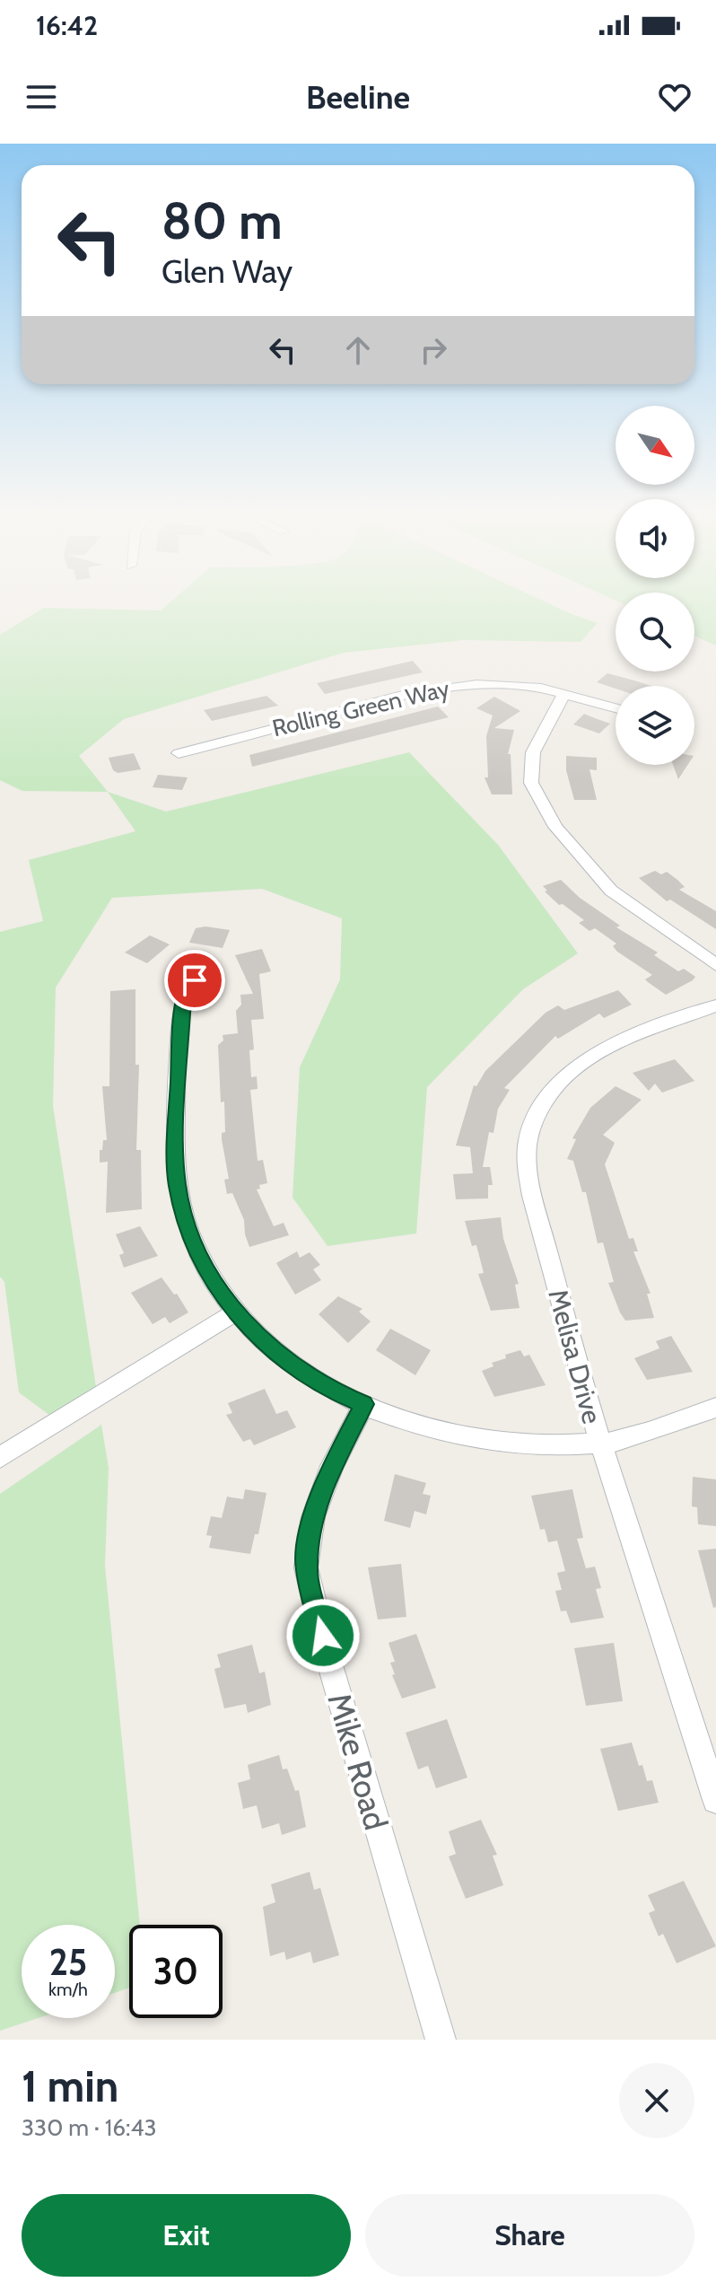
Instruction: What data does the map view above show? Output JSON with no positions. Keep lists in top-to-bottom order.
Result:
{
  "streets": {
    "street": ["Rolling Green Way", "Melisa Drive", "Mike Road"]
  },
  "north": "bottom right",
  "page": {
    "status": "16:42",
    "header": "Beeline",
    "turn": ["80 m", "Glen Way"],
    "speed": "25 km/h",
    "limit": "30",
    "heading": ["1 min", "330 m · 16:43"],
    "buttons": ["Exit", "Share"]
  }
}
